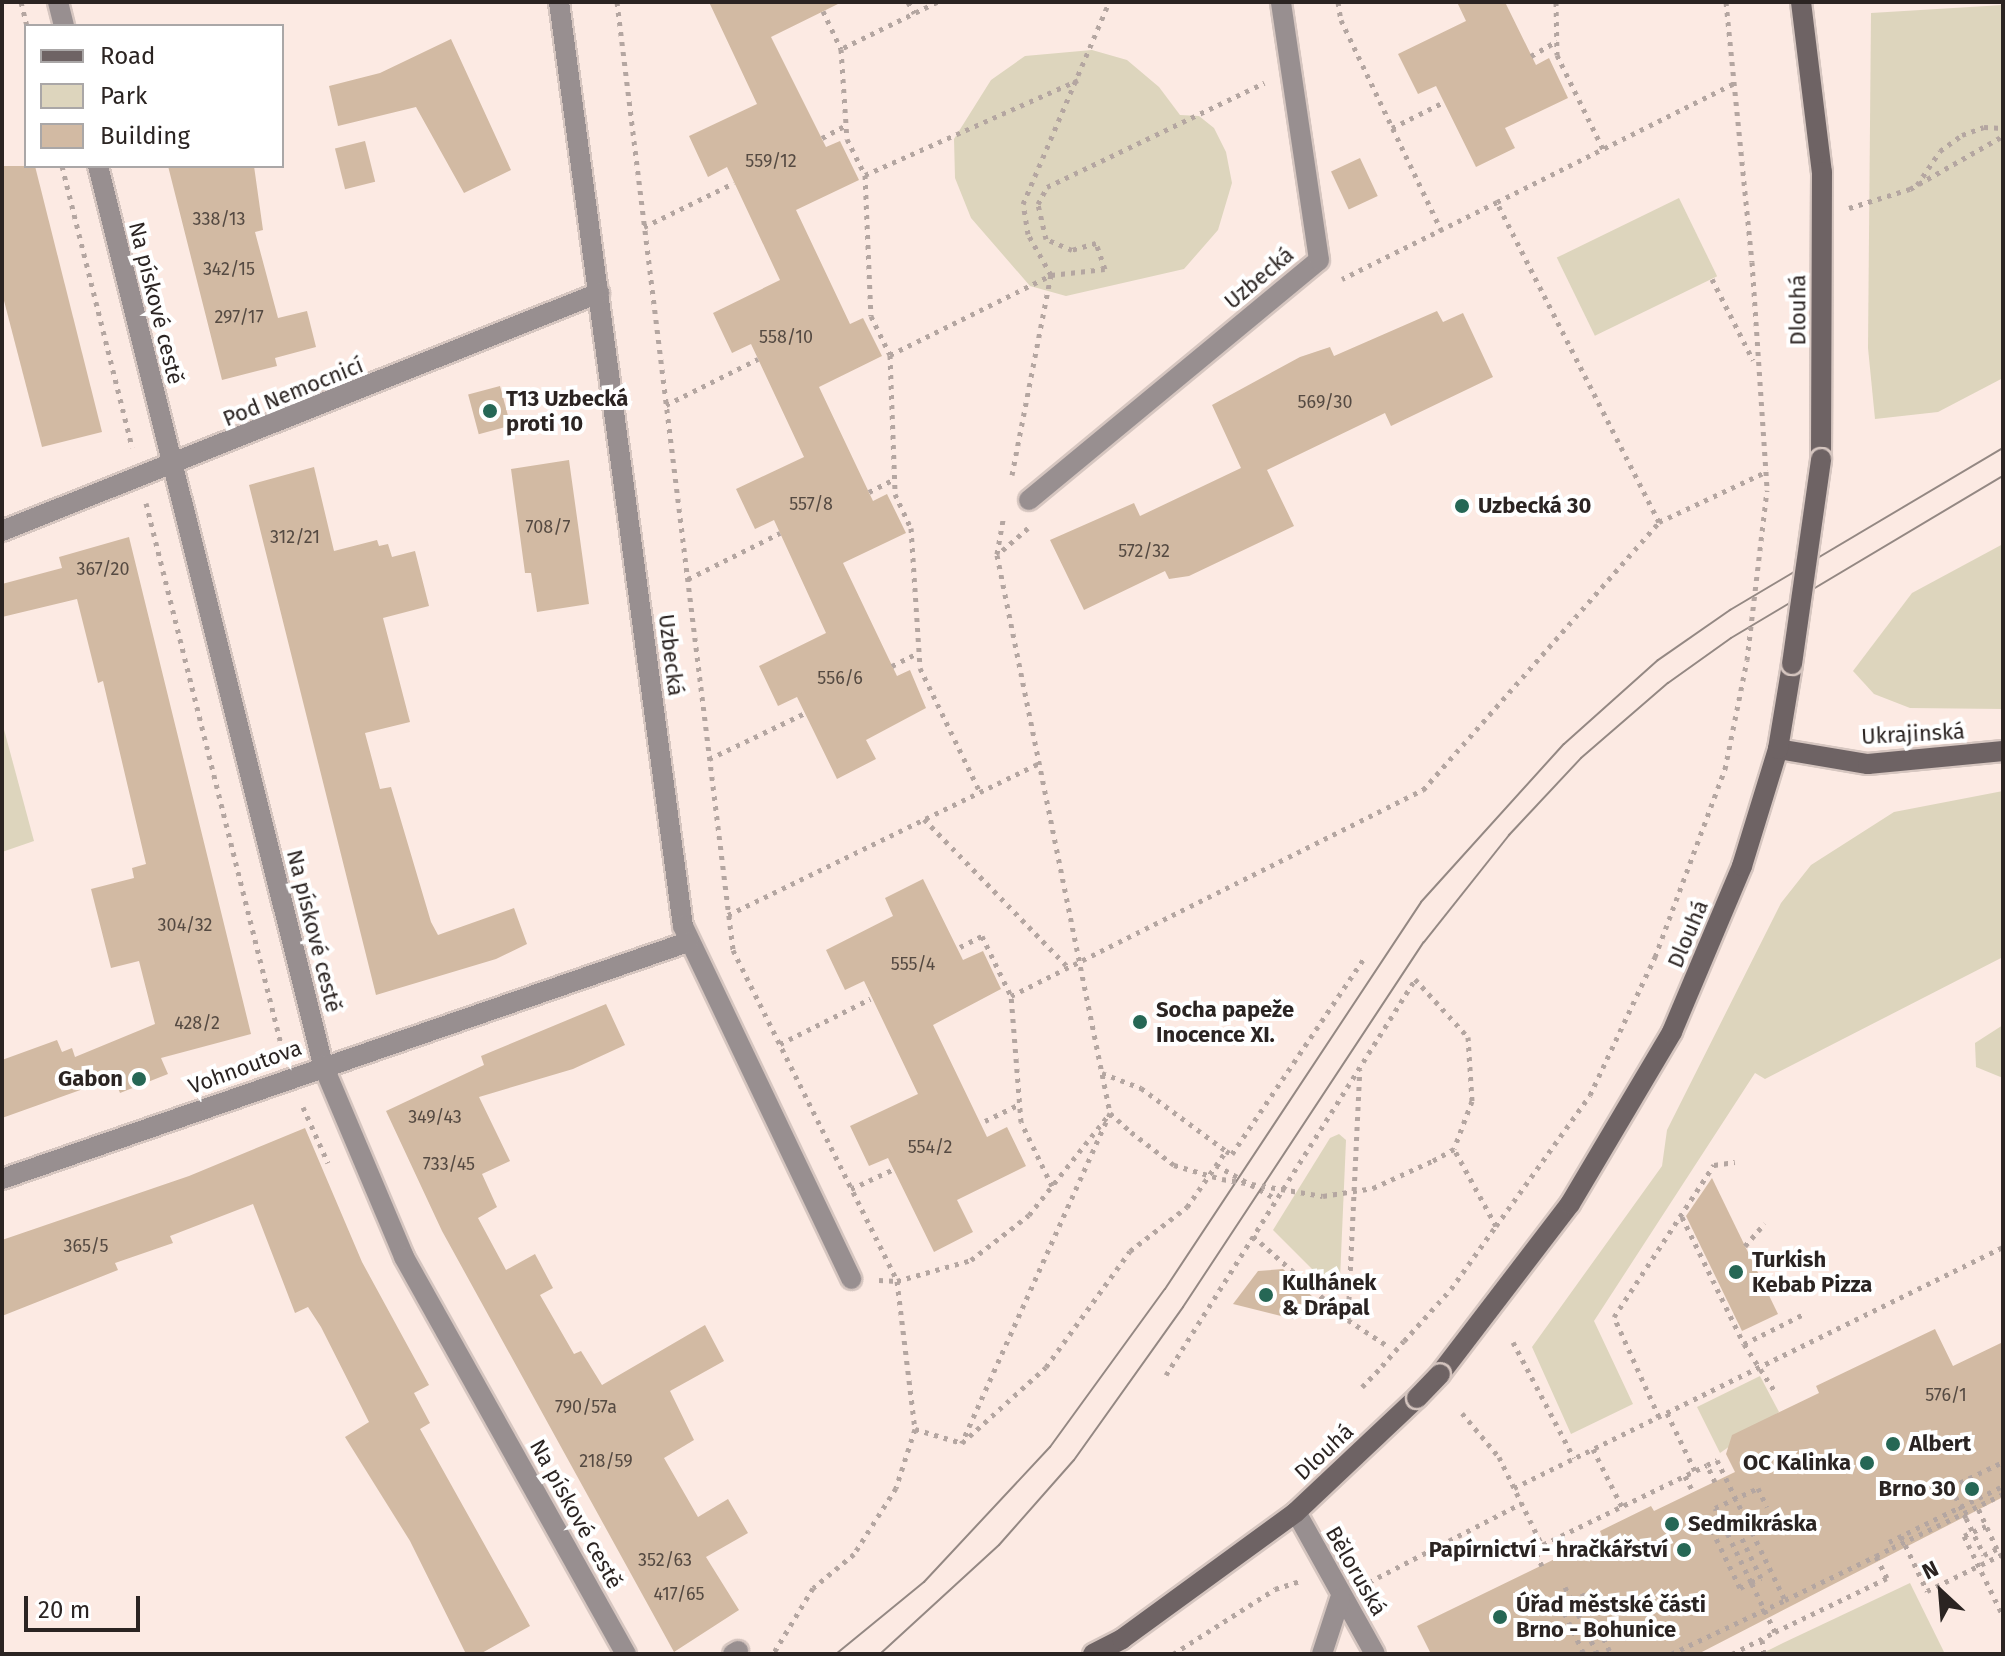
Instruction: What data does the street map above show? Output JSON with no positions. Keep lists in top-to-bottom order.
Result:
{
  "streets": {
    "street": [
      "Uzbecká",
      "Na pískové cestě",
      "Dlouhá",
      "Pod Nemocnicí",
      "Ukrajinská",
      "Vohnoutova",
      "Běloruská"
    ]
  },
  "crossings": [
    ["Uzbecká", "Pod Nemocnicí"],
    ["Uzbecká", "Vohnoutova"],
    ["Na pískové cestě", "Pod Nemocnicí"],
    ["Na pískové cestě", "Vohnoutova"],
    ["Dlouhá", "Ukrajinská"],
    ["Dlouhá", "Běloruská"]
  ],
  "places": [
    "T13 Uzbecká proti 10",
    "Uzbecká 30",
    "Socha papeže Inocence XI.",
    "Gabon",
    "Turkish Kebab Pizza",
    "Kulhánek & Drápal",
    "Albert",
    "OC Kalinka",
    "Brno 30",
    "Sedmikráska",
    "Papírnictví - hračkářství",
    "Úřad městské části Brno - Bohunice"
  ],
  "house_numbers": [
    "559/12",
    "338/13",
    "342/15",
    "297/17",
    "558/10",
    "569/30",
    "557/8",
    "708/7",
    "312/21",
    "572/32",
    "367/20",
    "556/6",
    "304/32",
    "555/4",
    "428/2",
    "349/43",
    "554/2",
    "733/45",
    "365/5",
    "576/1",
    "790/57a",
    "218/59",
    "352/63",
    "417/65"
  ],
  "legend": ["Road", "Park", "Building"],
  "scale_bar": "20 m",
  "north": "top left"
}
